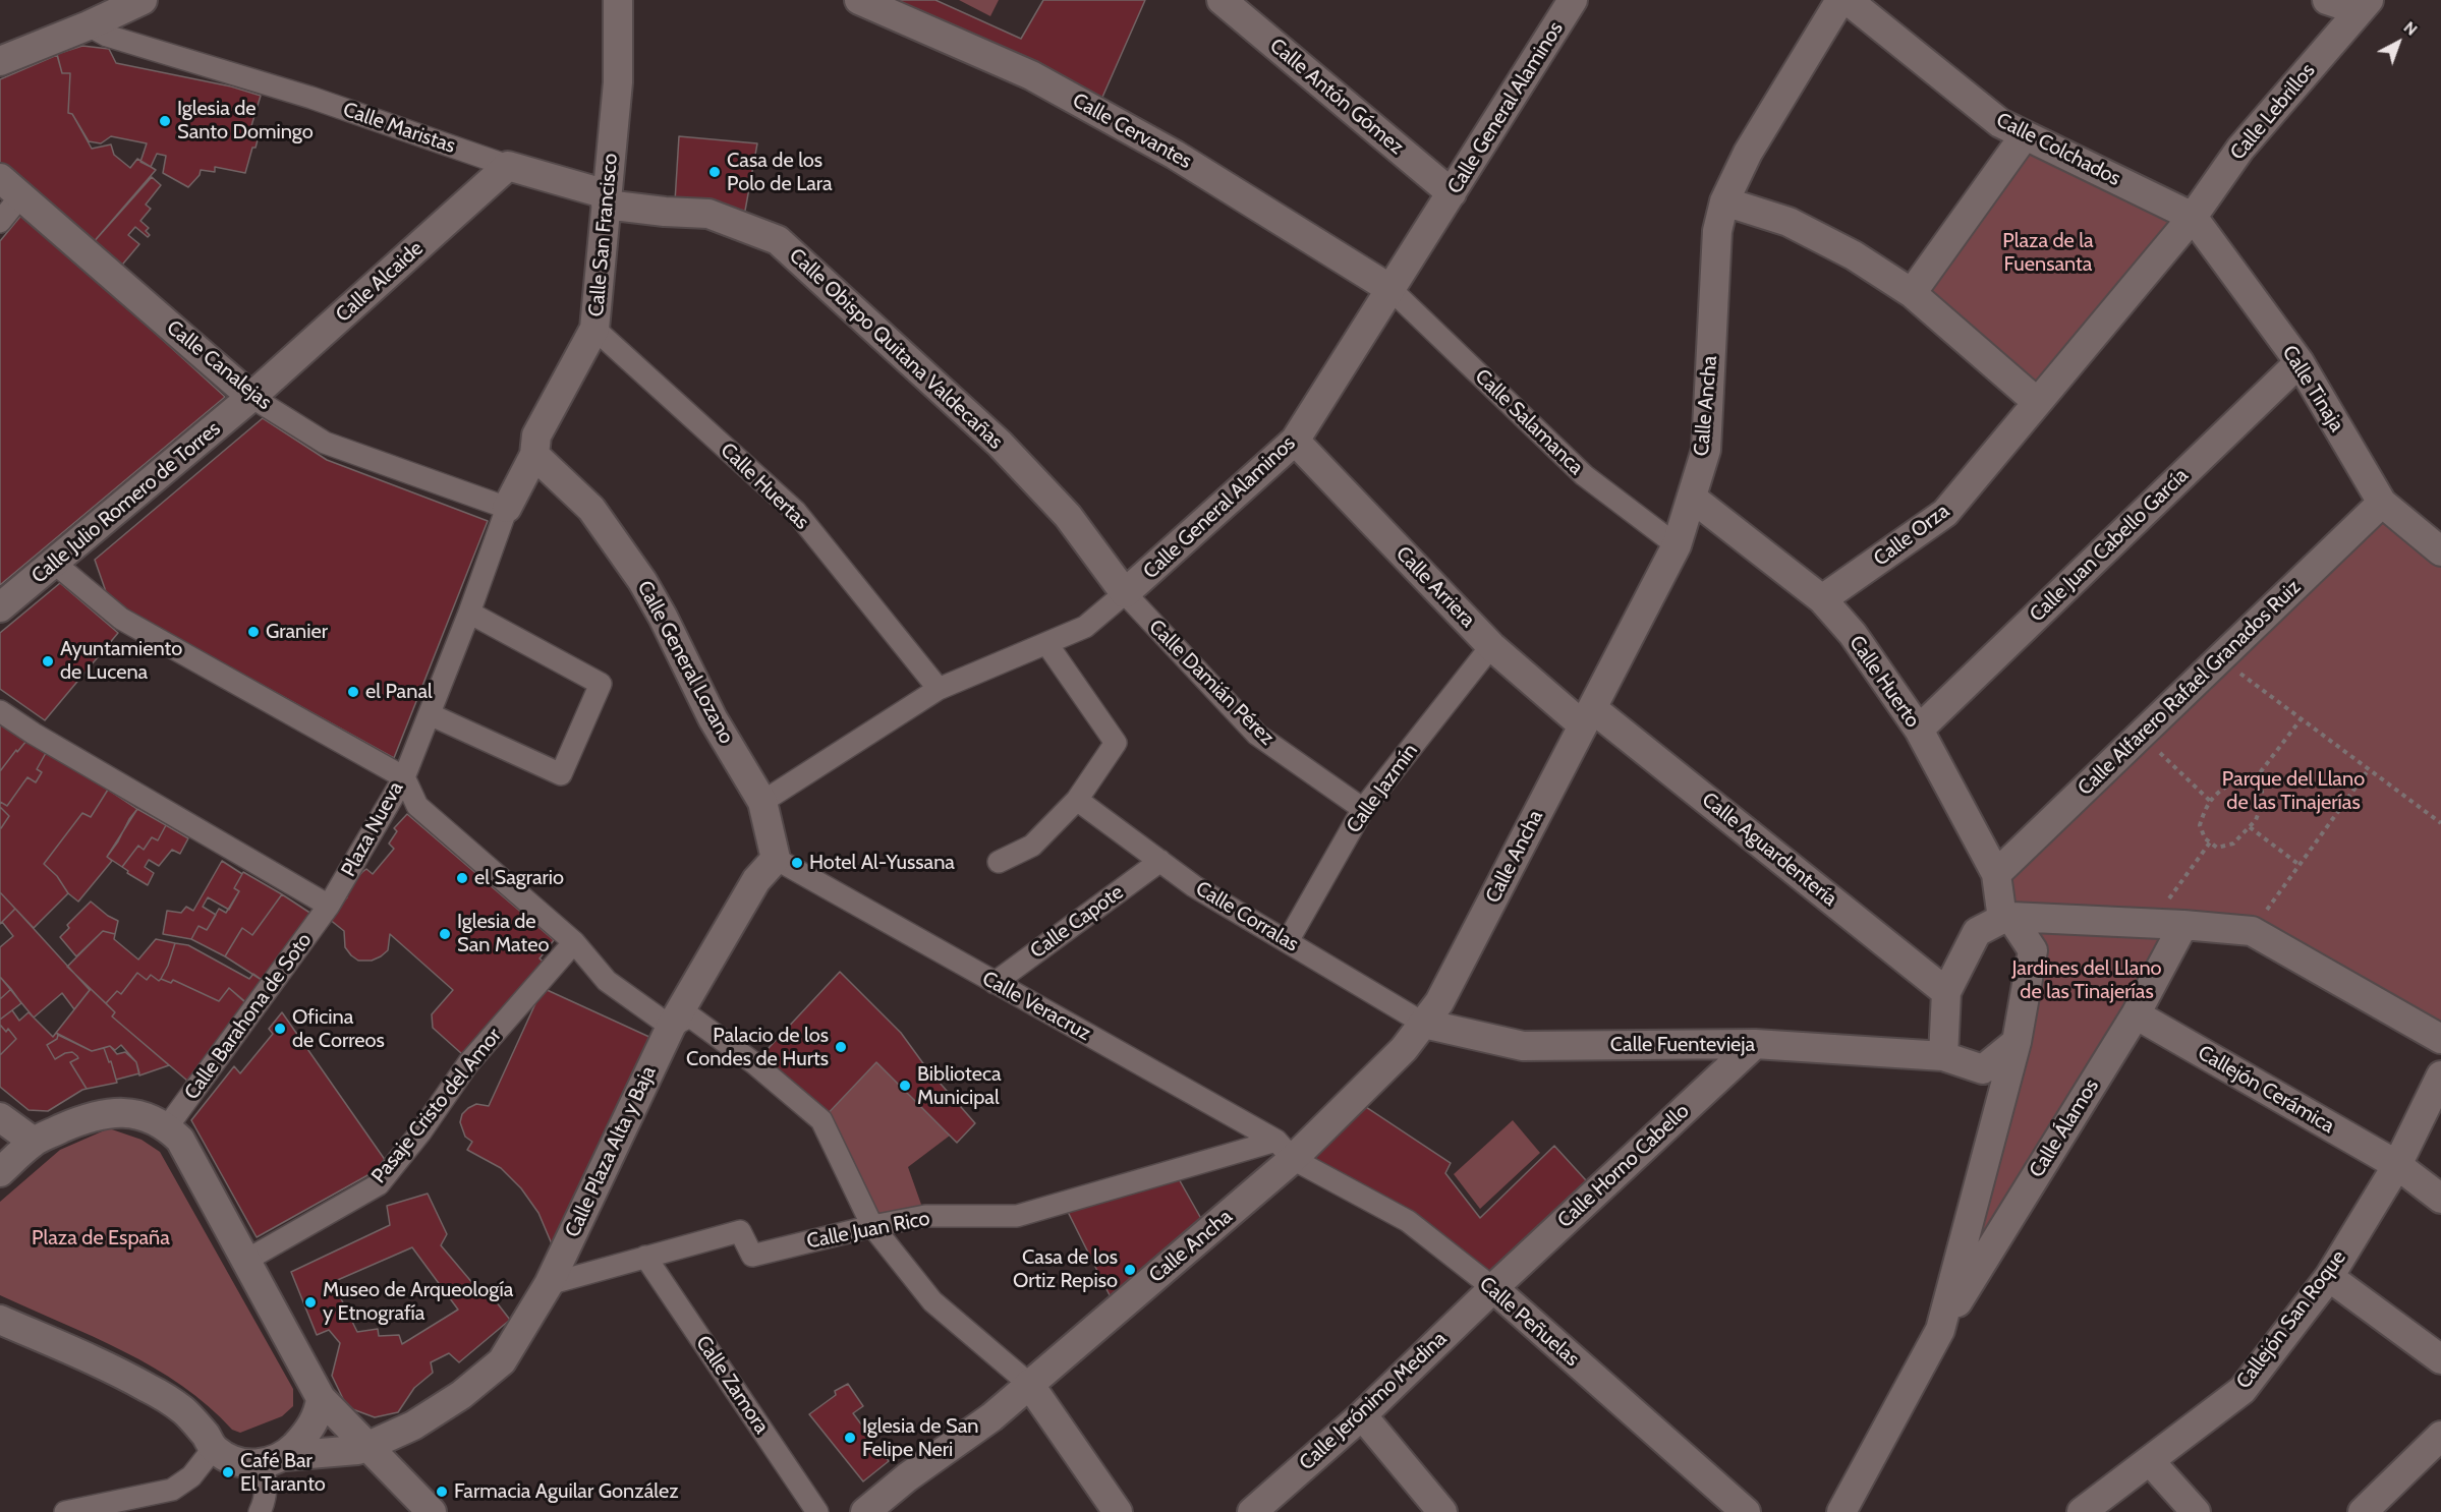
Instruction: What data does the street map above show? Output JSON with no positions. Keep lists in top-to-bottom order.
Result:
{
  "streets": {
    "street": [
      "Calle Antón Gómez",
      "Calle General Alaminos",
      "Calle Lebrillos",
      "Calle Maristas",
      "Calle Cervantes",
      "Calle Colchados",
      "Calle San Francisco",
      "Calle Alcaide",
      "Calle Obispo Quitana Valdecañas",
      "Calle Canalejas",
      "Calle Tinaja",
      "Calle Ancha",
      "Calle Salamanca",
      "Calle Huertas",
      "Calle Julio Romero de Torres",
      "Calle Orza",
      "Calle Juan Cabello García",
      "Calle Arriera",
      "Calle General Lozano",
      "Calle Huerto",
      "Calle Damián Pérez",
      "Calle Alfarero Rafael Granados Ruiz",
      "Calle Jazmín",
      "Plaza Nueva",
      "Calle Aguardentería",
      "Calle Corralas",
      "Calle Capote",
      "Calle Veracruz",
      "Calle Barahona de Soto",
      "Calle Fuentevieja",
      "Callejón Cerámica",
      "Pasaje Cristo del Amor",
      "Calle Álamos",
      "Calle Plaza Alta y Baja",
      "Calle Horno Cabello",
      "Calle Juan Rico",
      "Callejón San Roque",
      "Calle Peñuelas",
      "Calle Zamora",
      "Calle Jerónimo Medina"
    ]
  },
  "crossings": [
    ["Calle Antón Gómez", "Calle General Alaminos"],
    ["Calle General Alaminos", "Calle Cervantes"],
    ["Calle General Alaminos", "Calle Obispo Quitana Valdecañas"],
    ["Calle General Alaminos", "Calle Salamanca"],
    ["Calle General Alaminos", "Calle Huertas"],
    ["Calle General Alaminos", "Calle Arriera"],
    ["Calle General Alaminos", "Calle General Lozano"],
    ["Calle General Alaminos", "Calle Damián Pérez"],
    ["Calle Lebrillos", "Calle Colchados"],
    ["Calle Lebrillos", "Calle Tinaja"],
    ["Calle Maristas", "Calle San Francisco"],
    ["Calle Maristas", "Calle Alcaide"],
    ["Calle Maristas", "Calle Obispo Quitana Valdecañas"],
    ["Calle Cervantes", "Calle Salamanca"],
    ["Calle Colchados", "Calle Tinaja"],
    ["Calle San Francisco", "Calle Obispo Quitana Valdecañas"],
    ["Calle San Francisco", "Calle Canalejas"],
    ["Calle San Francisco", "Calle Huertas"],
    ["Calle San Francisco", "Calle General Lozano"],
    ["Calle Alcaide", "Calle Canalejas"],
    ["Calle Alcaide", "Calle Julio Romero de Torres"],
    ["Calle Obispo Quitana Valdecañas", "Calle Damián Pérez"],
    ["Calle Canalejas", "Calle Julio Romero de Torres"],
    ["Calle Tinaja", "Calle Juan Cabello García"],
    ["Calle Tinaja", "Calle Alfarero Rafael Granados Ruiz"],
    ["Calle Ancha", "Calle Salamanca"],
    ["Calle Ancha", "Calle Arriera"],
    ["Calle Ancha", "Calle Huerto"],
    ["Calle Ancha", "Calle Aguardentería"],
    ["Calle Ancha", "Calle Corralas"],
    ["Calle Ancha", "Calle Veracruz"],
    ["Calle Ancha", "Calle Fuentevieja"],
    ["Calle Ancha", "Calle Juan Rico"],
    ["Calle Ancha", "Calle Peñuelas"],
    ["Calle Julio Romero de Torres", "Plaza Nueva"],
    ["Calle Orza", "Calle Huerto"],
    ["Calle Juan Cabello García", "Calle Huerto"],
    ["Calle Arriera", "Calle Jazmín"],
    ["Calle Arriera", "Calle Aguardentería"],
    ["Calle Huerto", "Calle Alfarero Rafael Granados Ruiz"],
    ["Calle Huerto", "Calle Álamos"],
    ["Calle Damián Pérez", "Calle Jazmín"],
    ["Calle Jazmín", "Calle Corralas"],
    ["Plaza Nueva", "Calle Barahona de Soto"],
    ["Calle Corralas", "Calle Capote"],
    ["Calle Corralas", "Calle Fuentevieja"],
    ["Calle Capote", "Calle Veracruz"],
    ["Calle Veracruz", "Calle Plaza Alta y Baja"],
    ["Calle Veracruz", "Calle Juan Rico"],
    ["Calle Veracruz", "Calle Peñuelas"],
    ["Calle Fuentevieja", "Calle Álamos"],
    ["Calle Fuentevieja", "Calle Horno Cabello"],
    ["Callejón Cerámica", "Calle Álamos"],
    ["Callejón Cerámica", "Callejón San Roque"],
    ["Calle Plaza Alta y Baja", "Calle Juan Rico"],
    ["Calle Horno Cabello", "Calle Peñuelas"],
    ["Calle Horno Cabello", "Calle Jerónimo Medina"],
    ["Calle Juan Rico", "Calle Peñuelas"],
    ["Calle Juan Rico", "Calle Zamora"],
    ["Calle Peñuelas", "Calle Jerónimo Medina"]
  ],
  "parks": [
    "Plaza de la Fuensanta",
    "Parque del Llano de las Tinajerías",
    "Jardines del Llano de las Tinajerías",
    "Plaza de España"
  ],
  "places": [
    "Iglesia de Santo Domingo",
    "Casa de los Polo de Lara",
    "Granier",
    "Ayuntamiento de Lucena",
    "el Panal",
    "Hotel Al-Yussana",
    "el Sagrario",
    "Iglesia de San Mateo",
    "Oficina de Correos",
    "Palacio de los Condes de Hurts",
    "Biblioteca Municipal",
    "Casa de los Ortiz Repiso",
    "Museo de Arqueología y Etnografía",
    "Iglesia de San Felipe Neri",
    "Café Bar El Taranto",
    "Farmacia Aguilar González"
  ],
  "north": "top right"
}
